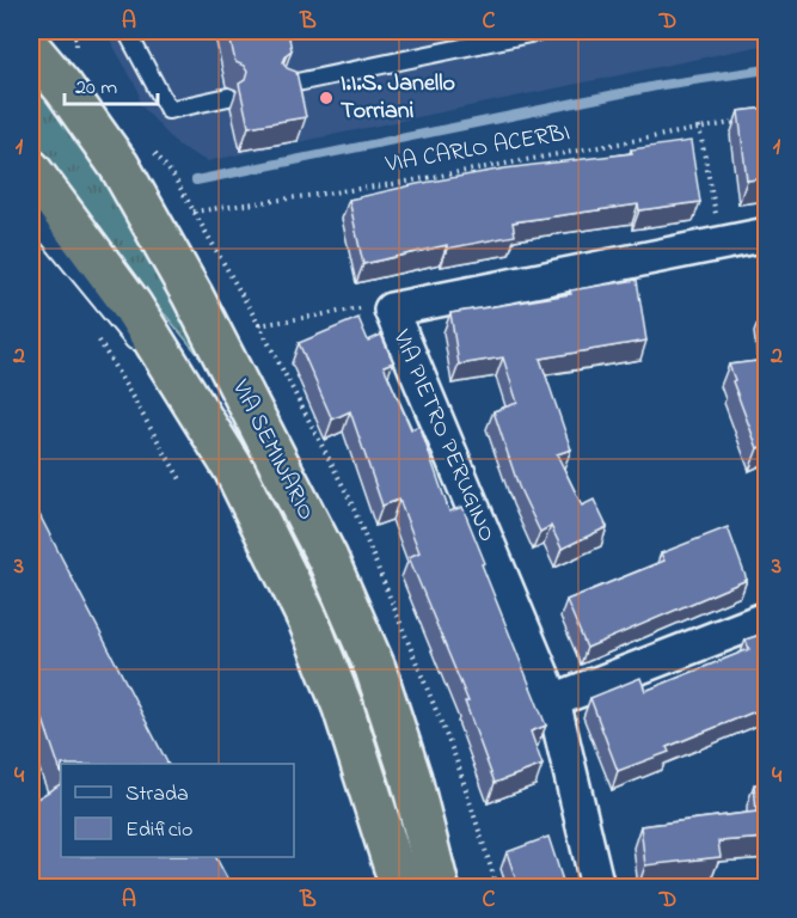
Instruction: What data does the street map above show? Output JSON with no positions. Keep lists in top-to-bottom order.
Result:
{
  "streets": {
    "highway": ["VIA SEMINARIO"],
    "street": ["VIA PIETRO PERUGINO"],
    "path": ["VIA CARLO ACERBI"]
  },
  "places": ["I.I.S. Janello Torriani"],
  "legend": ["Strada", "Edificio"],
  "scale_bar": "20 m",
  "grid": {
    "columns": [
      "A",
      "B",
      "C",
      "D"
    ],
    "rows": [
      "1",
      "2",
      "3",
      "4"
    ]
  }
}
